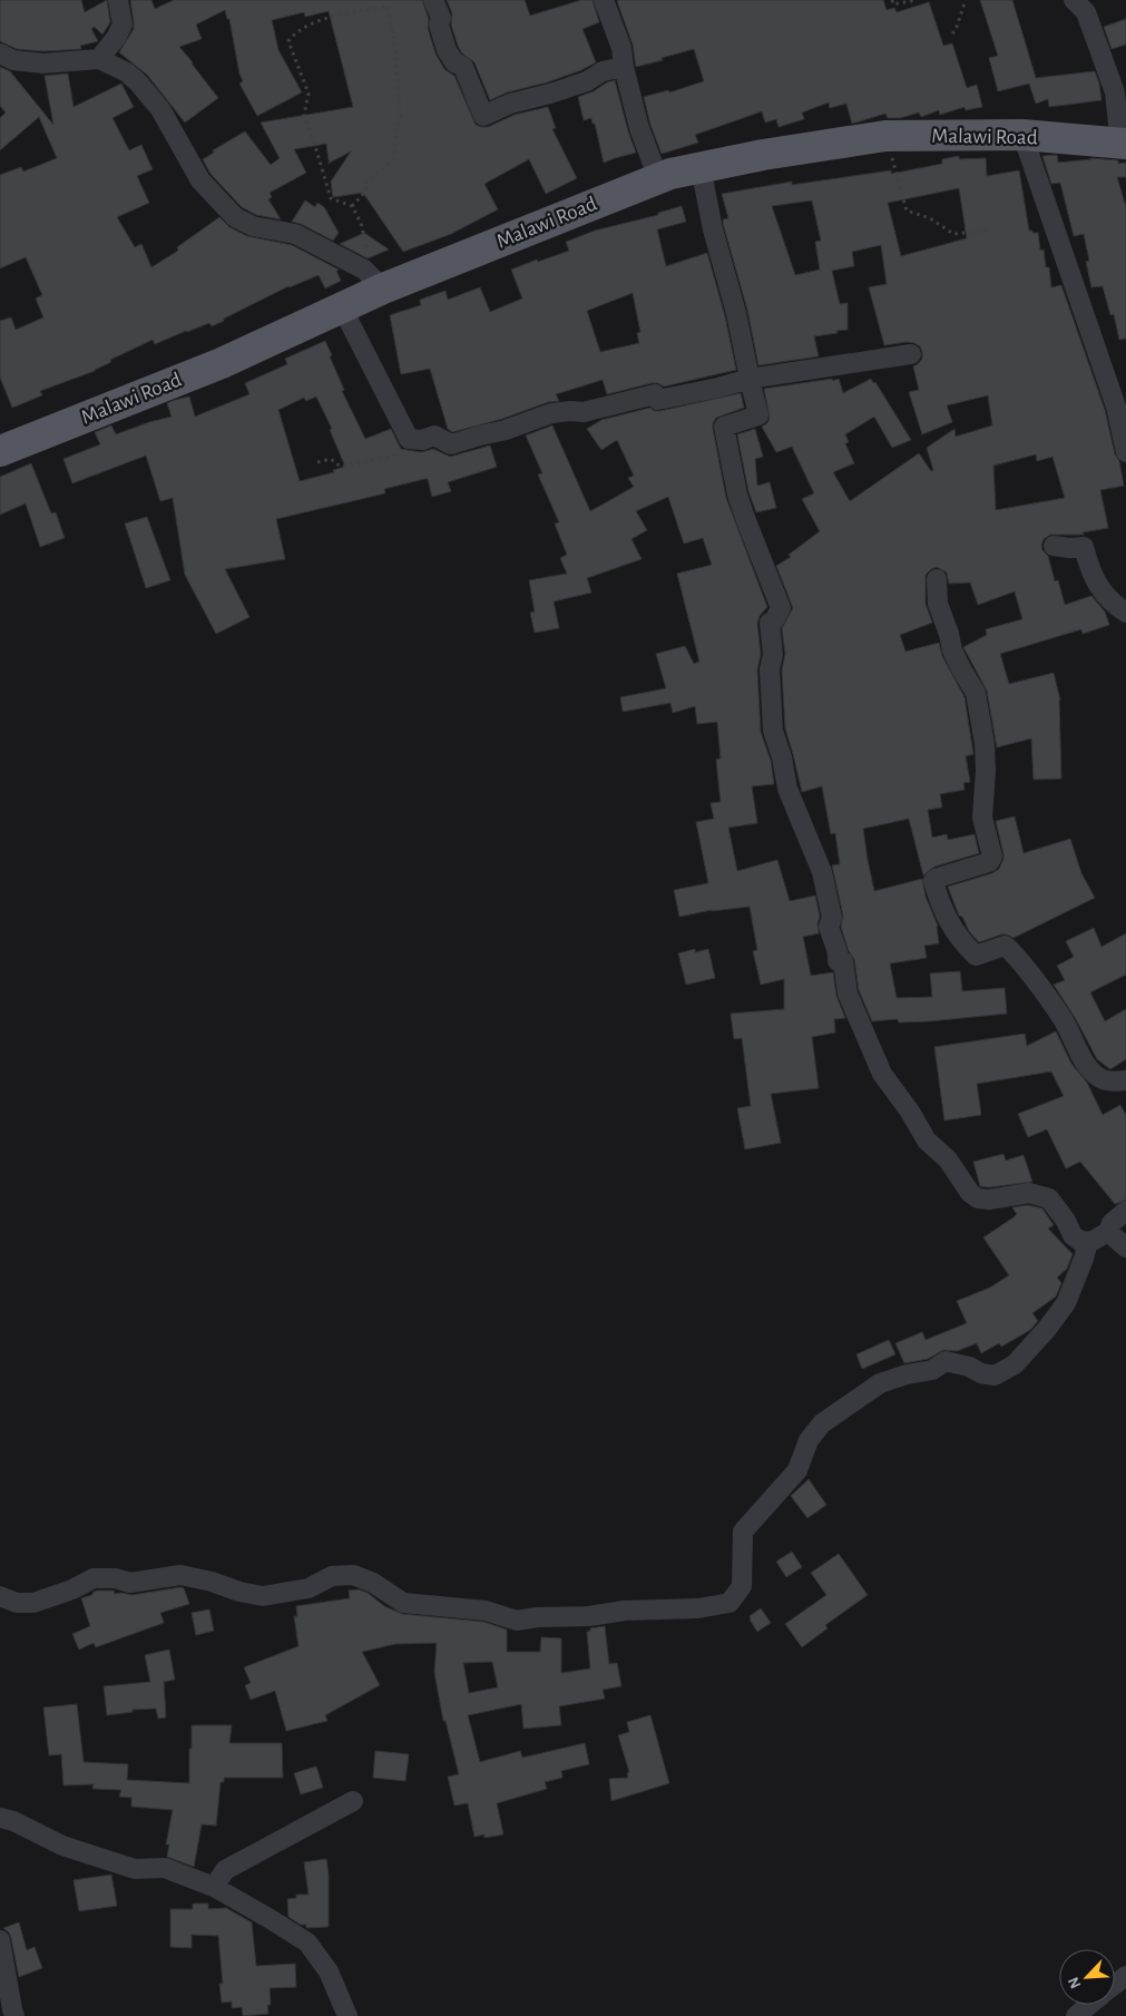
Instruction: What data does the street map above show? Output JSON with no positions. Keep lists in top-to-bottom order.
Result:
{
  "streets": {
    "main road": ["Malawi Road"]
  },
  "north": "bottom left"
}
